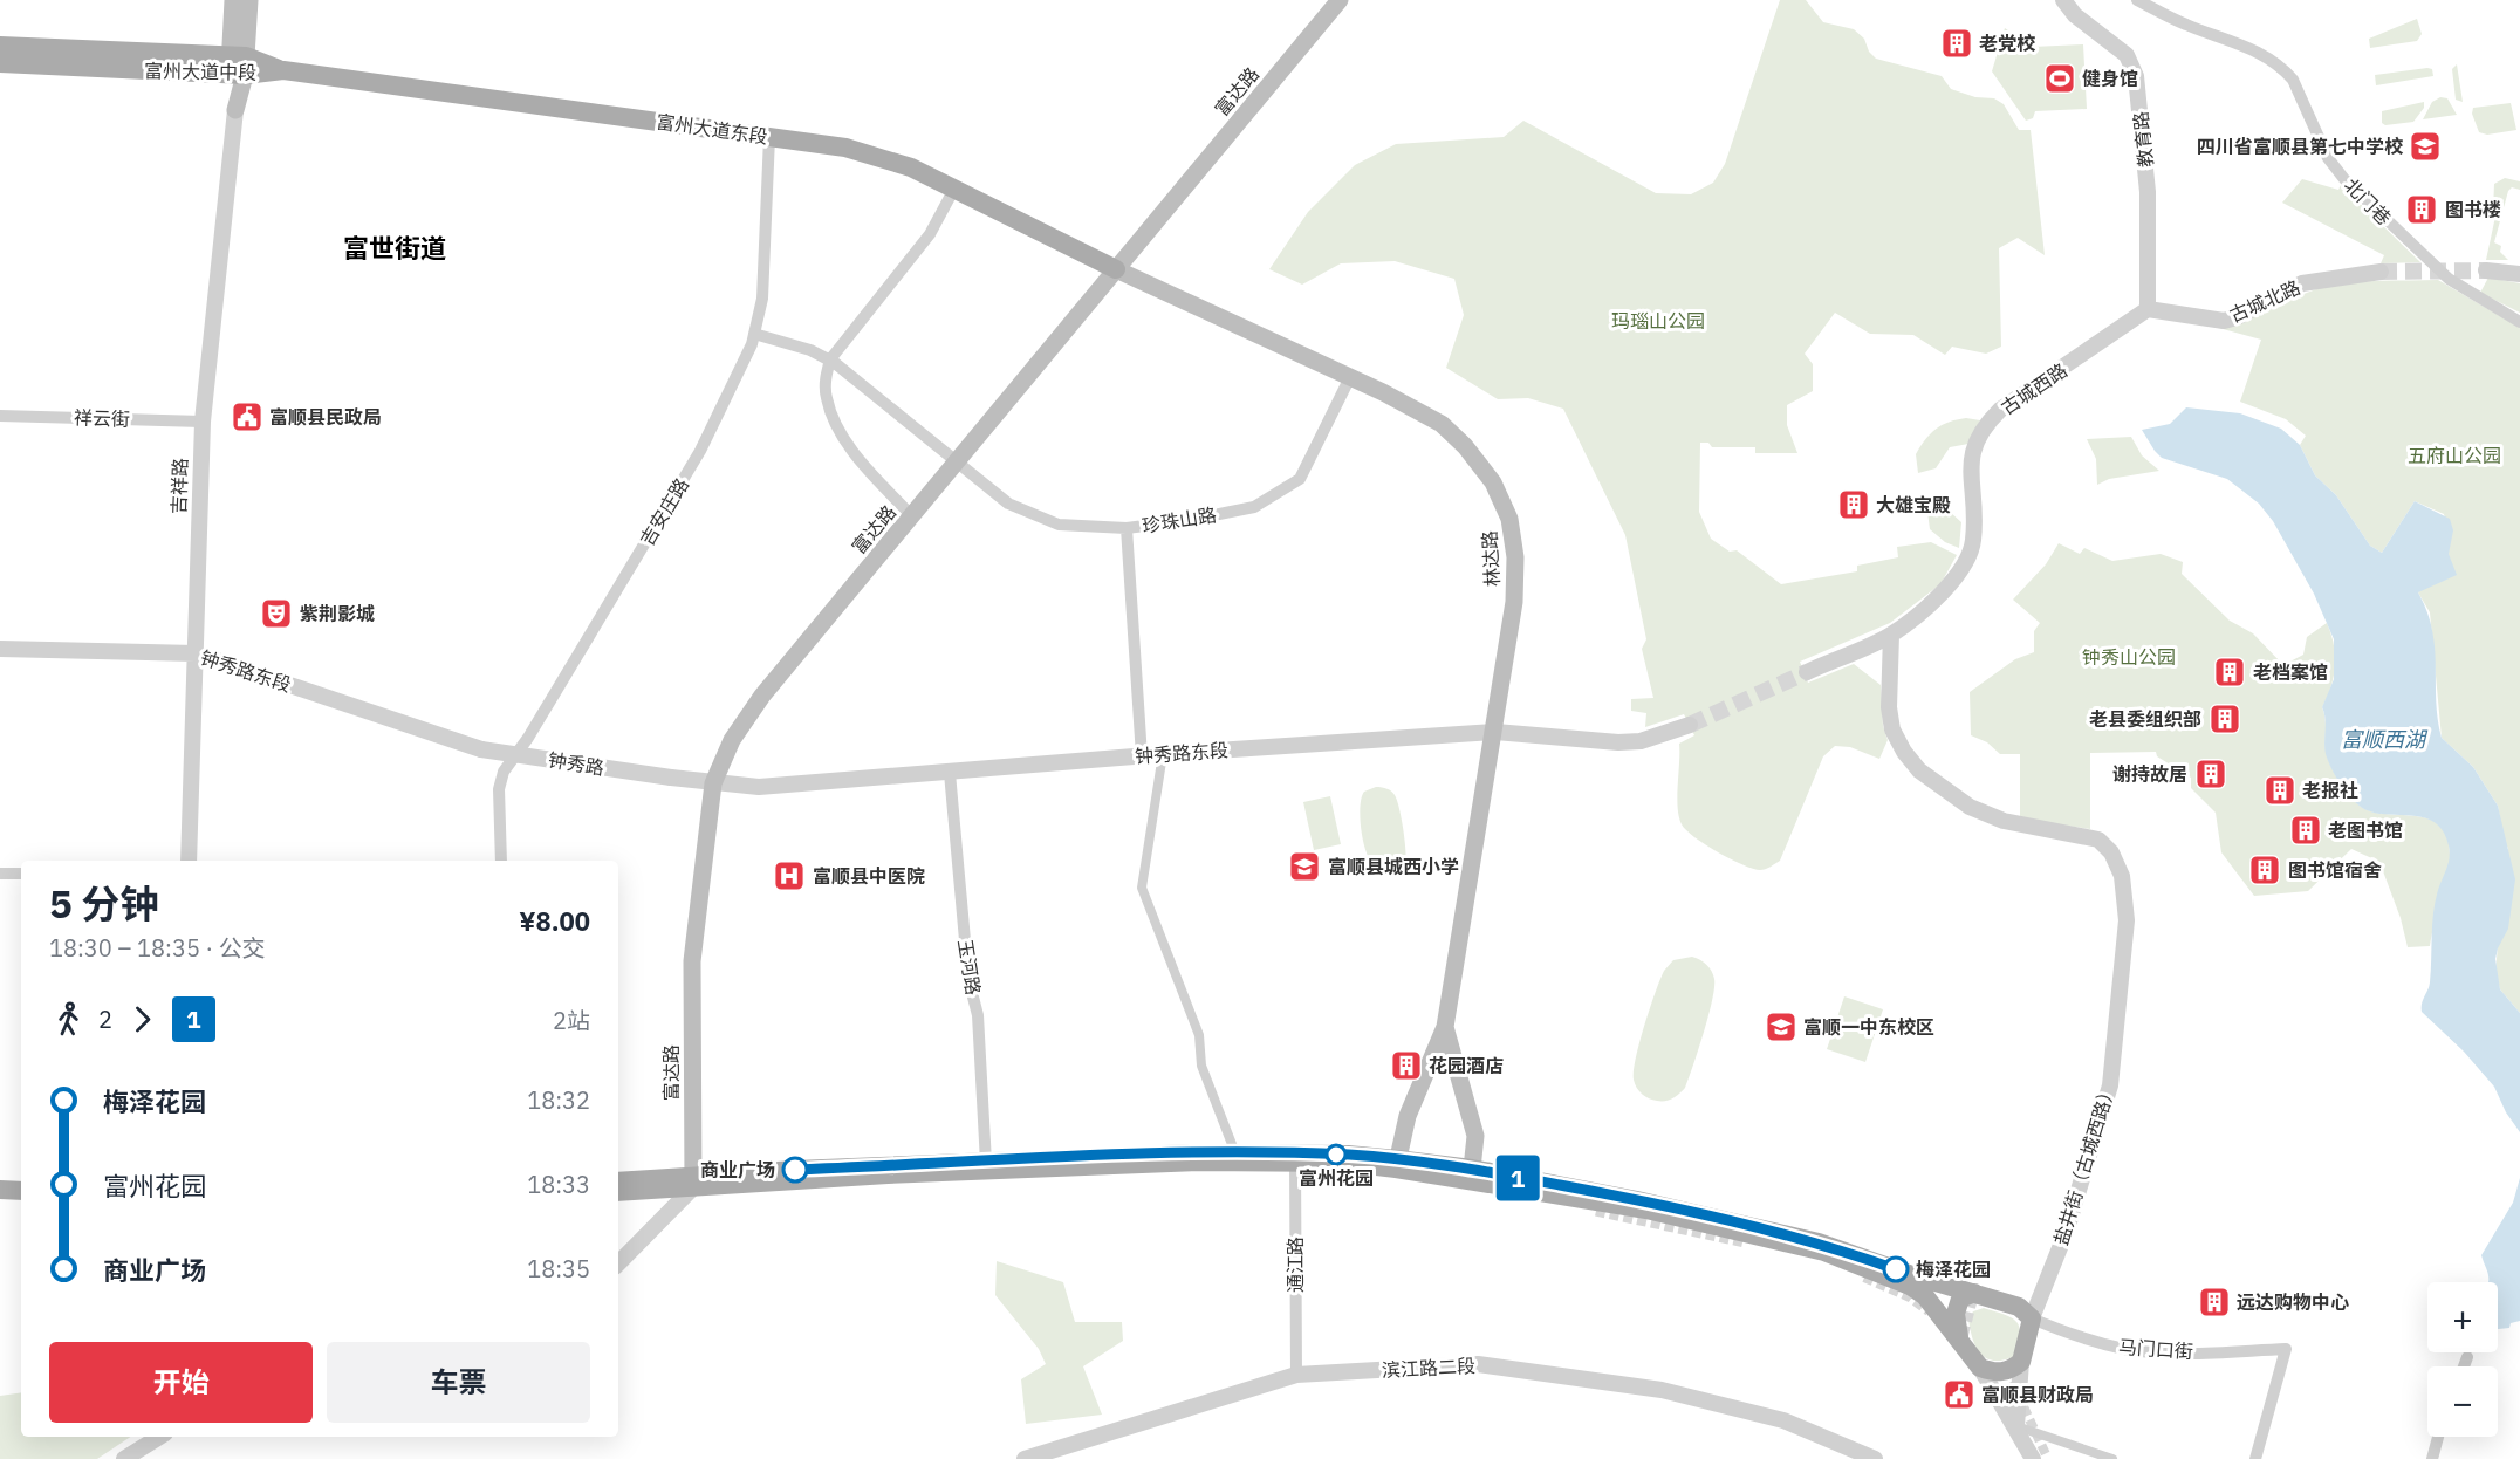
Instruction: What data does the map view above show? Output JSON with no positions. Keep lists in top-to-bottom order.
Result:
{
  "streets": {
    "main road": [
      "富州大道中段",
      "富达路",
      "富州大道东段",
      "吉祥路",
      "林达路"
    ],
    "street": [
      "教育路",
      "北门巷",
      "古城北路",
      "古城西路",
      "祥云街",
      "吉安庄路",
      "珍珠山路",
      "钟秀路东段",
      "钟秀路",
      "玉河路",
      "盐井街（古城西路）",
      "通江路",
      "马门口街",
      "滨江路二段"
    ]
  },
  "crossings": [
    ["富州大道中段", "富州大道东段"],
    ["富州大道中段", "吉祥路"],
    ["富达路", "富州大道东段"],
    ["富达路", "珍珠山路"],
    ["富达路", "林达路"],
    ["富达路", "钟秀路东段"],
    ["富州大道东段", "吉安庄路"],
    ["富州大道东段", "林达路"],
    ["教育路", "古城北路"],
    ["教育路", "古城西路"],
    ["古城北路", "古城西路"],
    ["古城西路", "盐井街（古城西路）"],
    ["祥云街", "吉祥路"],
    ["吉祥路", "钟秀路东段"],
    ["珍珠山路", "林达路"],
    ["林达路", "钟秀路东段"],
    ["钟秀路东段", "钟秀路"],
    ["钟秀路东段", "玉河路"],
    ["盐井街（古城西路）", "马门口街"],
    ["通江路", "滨江路二段"]
  ],
  "districts": ["富世街道"],
  "water": ["富顺西湖"],
  "parks": ["玛瑙山公园", "五府山公园", "钟秀山公园"],
  "places": {
    "building": [
      "老党校",
      "图书楼",
      "大雄宝殿",
      "老档案馆",
      "老县委组织部",
      "谢持故居",
      "老报社",
      "老图书馆",
      "图书馆宿舍",
      "花园酒店",
      "远达购物中心"
    ],
    "sports": ["健身馆"],
    "school or university": ["四川省富顺县第七中学校", "富顺县城西小学", "富顺一中东校区"],
    "public building": ["富顺县民政局", "富顺县财政局"],
    "theatre": ["紫荆影城"],
    "hospital": ["富顺县中医院"],
    "other": ["富州花园", "商业广场", "梅泽花园"]
  },
  "lines": ["bus line 1"],
  "page": {
    "on_map": "1",
    "heading": ["5 分钟", "18:30 – 18:35 · 公交", "¥8.00"],
    "legs": ["2", "1", "2站"],
    "list": [
      {
        "name": "梅泽花园",
        "value": "18:32"
      },
      {
        "name": "富州花园",
        "value": "18:33"
      },
      {
        "name": "商业广场",
        "value": "18:35"
      }
    ],
    "map_buttons": ["+", "−"],
    "buttons": ["开始", "车票"]
  }
}
